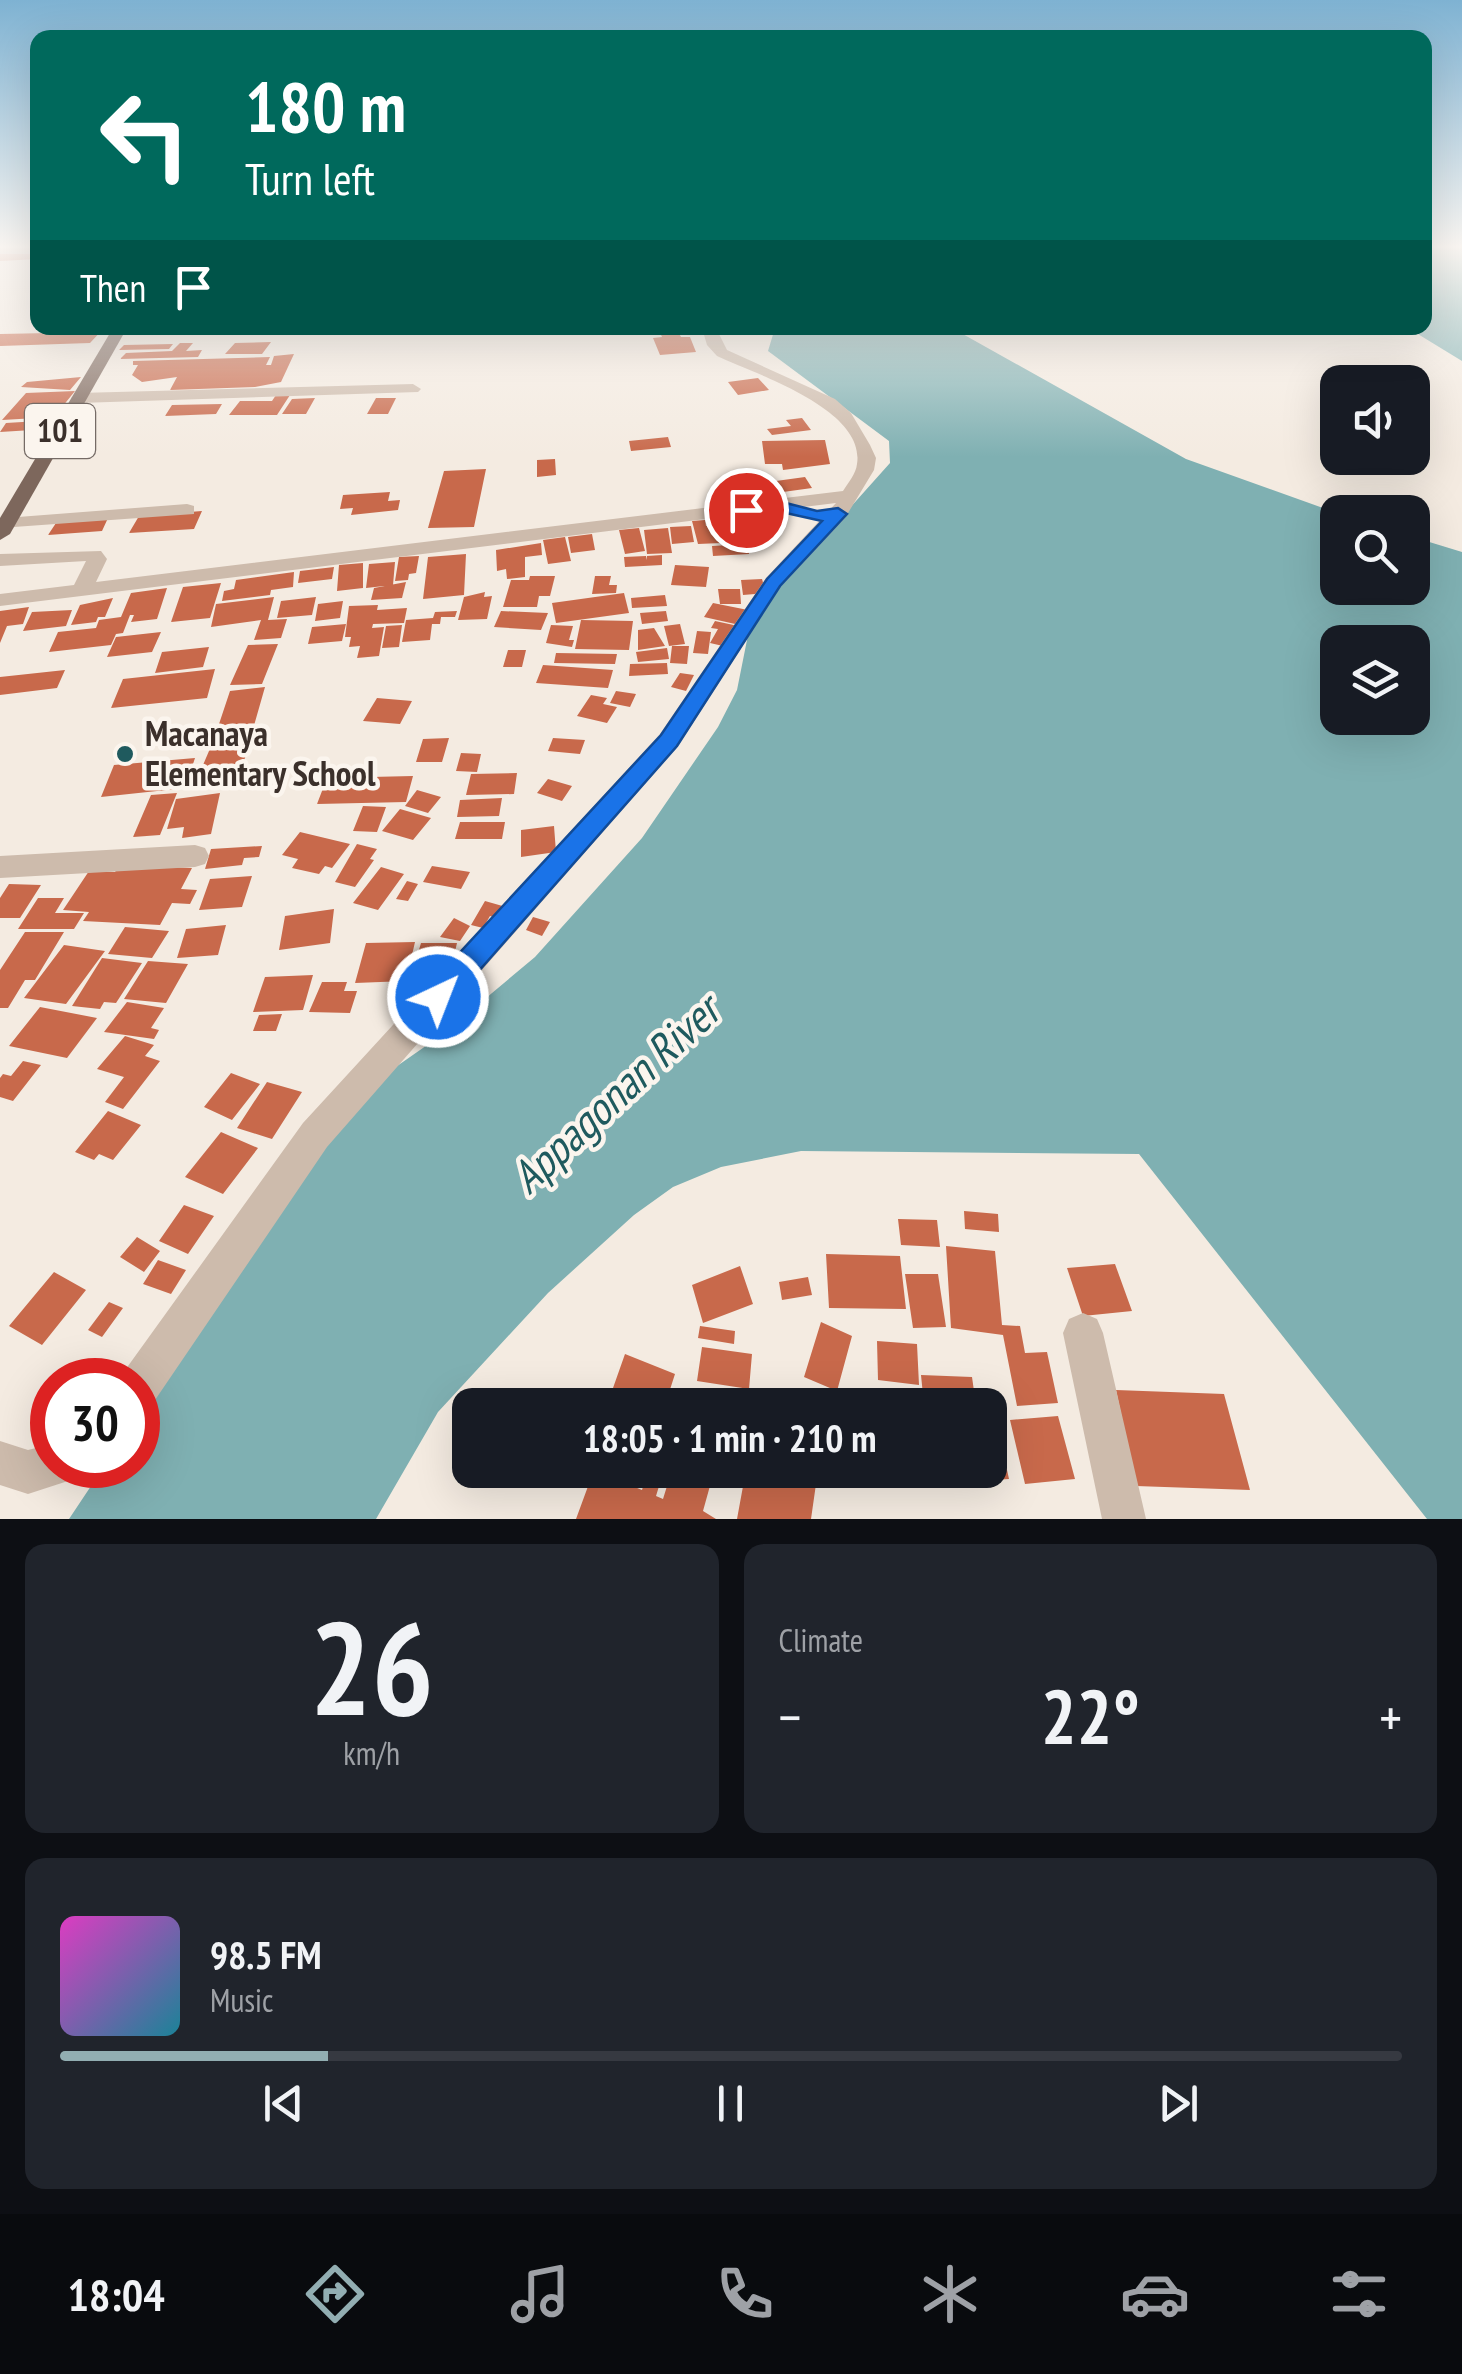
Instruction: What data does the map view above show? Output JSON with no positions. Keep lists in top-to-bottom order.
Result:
{
  "streets": {
    "main road": ["101"]
  },
  "water": ["Appagonan River"],
  "places": ["Macanaya Elementary School"],
  "page": {
    "turn": ["180 m", "Turn left"],
    "then": "Then",
    "limit": "30",
    "trip": "18:05 · 1 min · 210 m",
    "tile": [
      ["26", "km/h"],
      "Climate"
    ],
    "heat": ["−", "22°", "+"],
    "song": ["98.5 FM", "Music"],
    "tabs": "18:04"
  }
}
